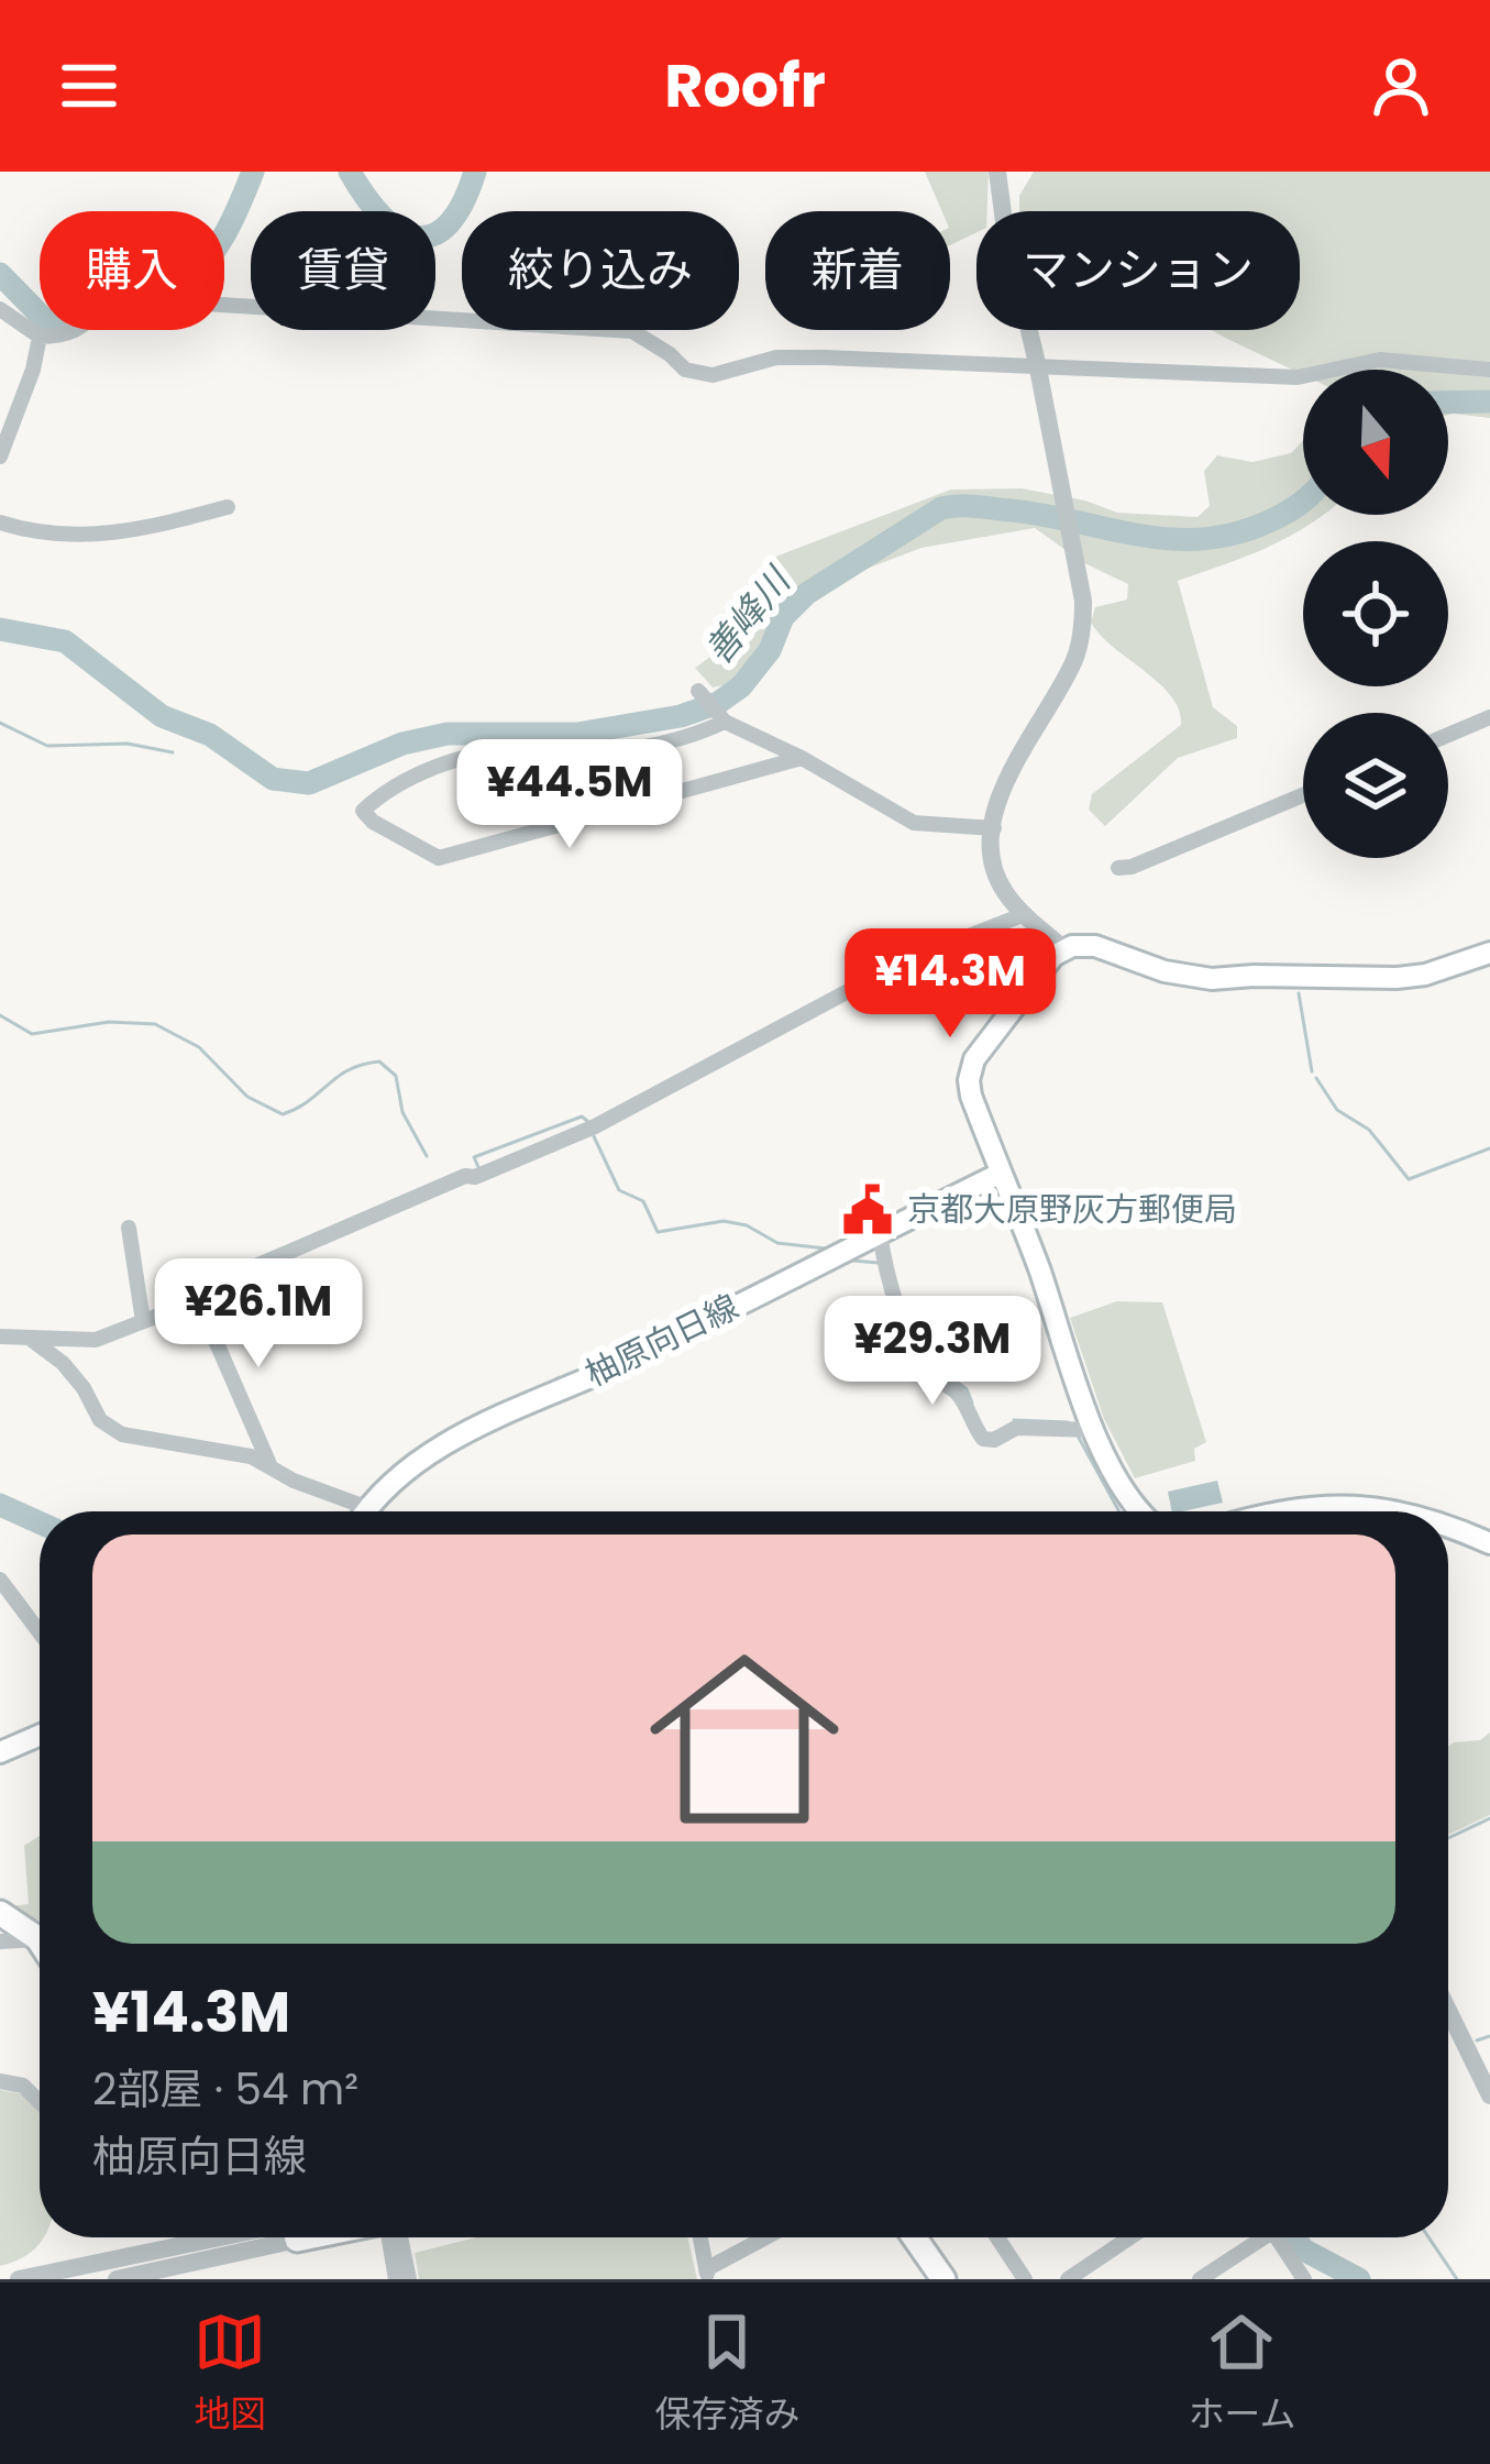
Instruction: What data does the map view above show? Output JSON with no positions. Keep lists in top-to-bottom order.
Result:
{
  "streets": {
    "main road": ["柚原向日線"]
  },
  "water": ["善峰川"],
  "places": {
    "public building": ["京都大原野灰方郵便局"]
  },
  "north": "bottom",
  "page": {
    "header": "Roofr",
    "chip": [
      "購入",
      "賃貸",
      "絞り込み",
      "新着",
      "マンション"
    ],
    "price": [
      "¥44.5M",
      "¥14.3M",
      "¥26.1M",
      "¥29.3M"
    ],
    "list": [
      {
        "name": "¥14.3M",
        "note": "2部屋 · 54 m² · 柚原向日線"
      }
    ],
    "tabs": ["地図", "保存済み", "ホーム"]
  }
}
